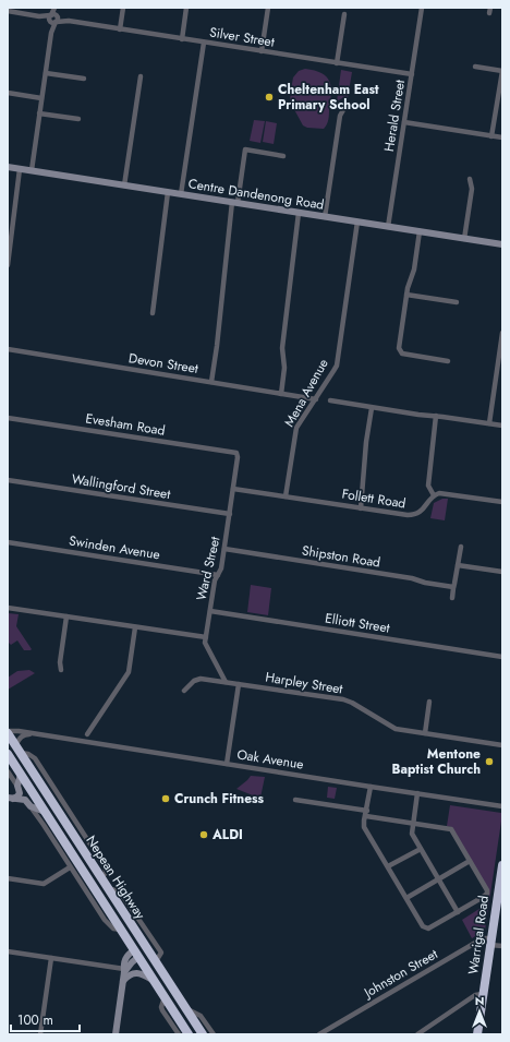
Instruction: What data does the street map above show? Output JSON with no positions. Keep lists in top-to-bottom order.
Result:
{
  "streets": {
    "highway": ["Nepean Highway", "Warrigal Road"],
    "main road": ["Centre Dandenong Road"],
    "street": [
      "Silver Street",
      "Herald Street",
      "Devon Street",
      "Mena Avenue",
      "Evesham Road",
      "Wallingford Street",
      "Follett Road",
      "Swinden Avenue",
      "Shipston Road",
      "Ward Street",
      "Elliott Street",
      "Harpley Street",
      "Oak Avenue",
      "Johnston Street"
    ]
  },
  "crossings": [
    ["Silver Street", "Herald Street"],
    ["Herald Street", "Centre Dandenong Road"],
    ["Centre Dandenong Road", "Mena Avenue"],
    ["Devon Street", "Mena Avenue"],
    ["Mena Avenue", "Follett Road"],
    ["Evesham Road", "Ward Street"],
    ["Wallingford Street", "Ward Street"],
    ["Follett Road", "Ward Street"],
    ["Swinden Avenue", "Ward Street"],
    ["Shipston Road", "Ward Street"],
    ["Ward Street", "Elliott Street"],
    ["Ward Street", "Harpley Street"],
    ["Oak Avenue", "Nepean Highway"],
    ["Warrigal Road", "Johnston Street"]
  ],
  "places": [
    "Cheltenham East Primary School",
    "Mentone Baptist Church",
    "Crunch Fitness",
    "ALDI"
  ],
  "scale_bar": "100 m",
  "north": "top"
}
